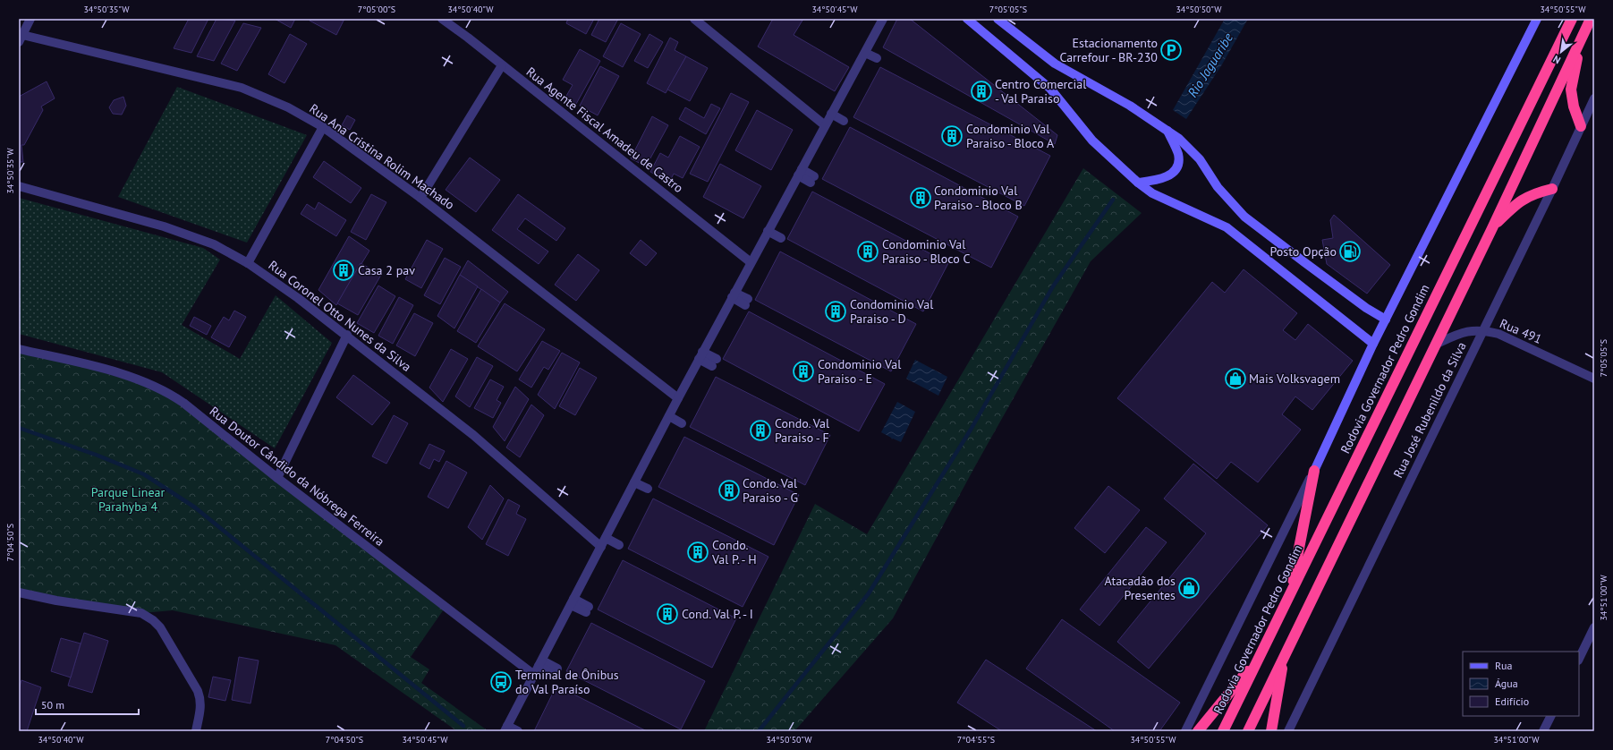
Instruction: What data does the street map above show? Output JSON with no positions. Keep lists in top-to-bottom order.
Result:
{
  "streets": {
    "highway": ["Rodovia Governador Pedro Gondim"],
    "street": [
      "Rua Agente Fiscal Amadeu de Castro",
      "Rua Ana Cristina Rolim Machado",
      "Rua Coronel Otto Nunes da Silva",
      "Rua 491",
      "Rua José Rubenildo da Silva",
      "Rua Doutor Cândido da Nóbrega Ferreira"
    ]
  },
  "crossings": [
    ["Rua 491", "Rua José Rubenildo da Silva"]
  ],
  "water": ["Rio Jaguaribe"],
  "parks": ["Parque Linear Parahyba 4"],
  "places": {
    "parking": ["Estacionamento Carrefour - BR-230"],
    "building": [
      "Centro Comercial - Val Paraiso",
      "Condominio Val Paraiso - Bloco A",
      "Condominio Val Paraiso - Bloco B",
      "Condominio Val Paraiso - Bloco C",
      "Casa 2 pav",
      "Condominio Val Paraiso - D",
      "Condominio Val Paraiso - E",
      "Condo. Val Paraiso - F",
      "Condo. Val Paraiso - G",
      "Condo. Val P. - H",
      "Cond. Val P. - I"
    ],
    "fuel station": ["Posto Opção"],
    "shop": ["Mais Volksvagem", "Atacadão dos Presentes"],
    "bus stop": ["Terminal de Ônibus do Val Paraíso"]
  },
  "legend": ["Rua", "Água", "Edifício"],
  "scale_bar": "50 m",
  "north": "bottom left",
  "coordinates": [
    "34°50'35\"W",
    "7°05'00\"S",
    "34°50'40\"W",
    "34°50'45\"W",
    "7°05'05\"S",
    "34°50'50\"W",
    "34°50'55\"W",
    "7°04'50\"S",
    "34°51'00\"W",
    "7°04'55\"S"
  ]
}
